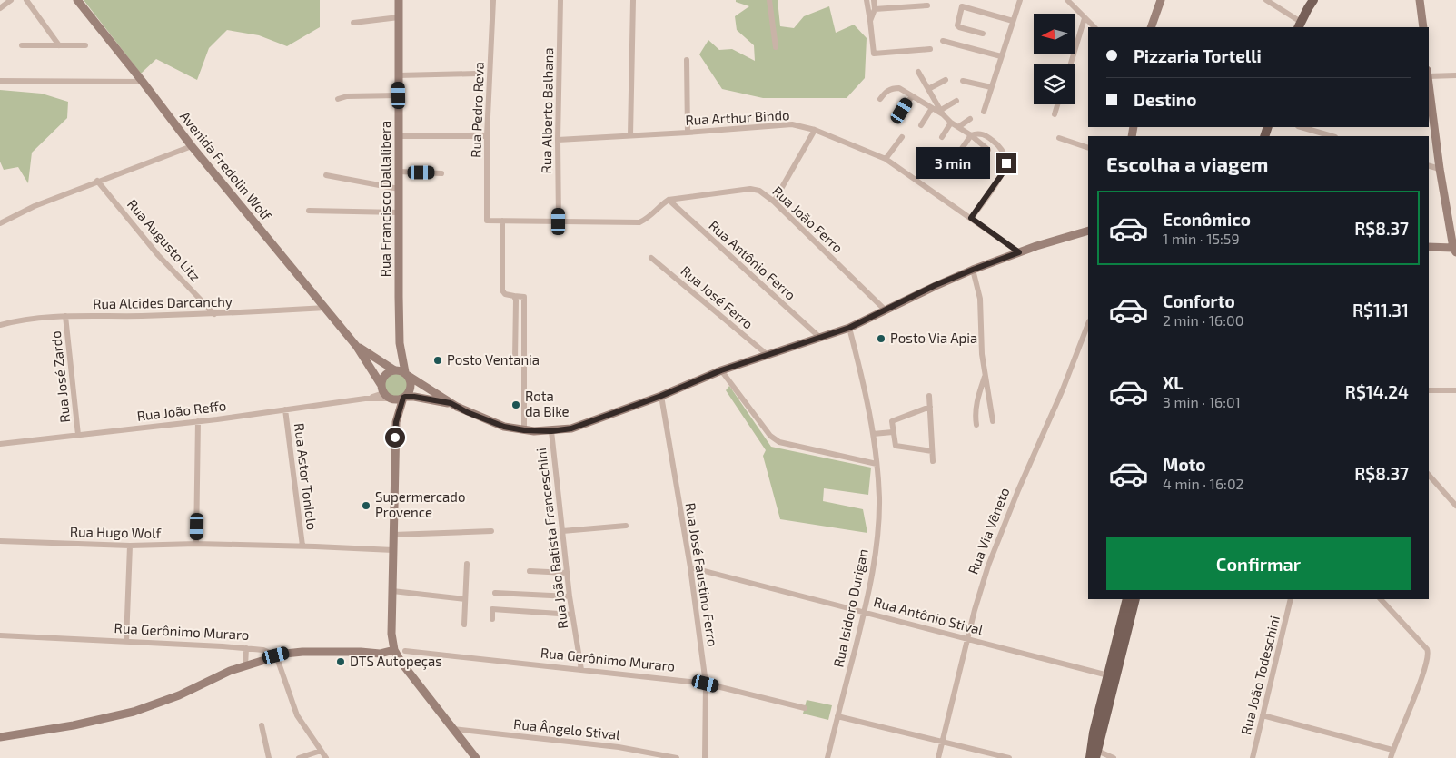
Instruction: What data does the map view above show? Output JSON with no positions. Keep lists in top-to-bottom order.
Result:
{
  "streets": {
    "main road": ["Avenida Fredolin Wolf", "Rua Francisco Dallalibera", "Rua Gerônimo Muraro"],
    "street": [
      "Rua Pedro Reva",
      "Rua Alberto Balhana",
      "Rua Arthur Bindo",
      "Rua João Ferro",
      "Rua Augusto Litz",
      "Rua Antônio Ferro",
      "Rua José Ferro",
      "Rua Alcides Darcanchy",
      "Rua José Zardo",
      "Rua João Reffo",
      "Rua Astor Toniolo",
      "Rua Via Vêneto",
      "Rua Hugo Wolf",
      "Rua João Batista Franceschini",
      "Rua José Faustino Ferro",
      "Rua Isidoro Durigan",
      "Rua Antônio Stival",
      "Rua João Todeschini",
      "Rua Ângelo Stival"
    ]
  },
  "crossings": [
    ["Rua Alberto Balhana", "Rua Arthur Bindo"],
    ["Avenida Fredolin Wolf", "Rua Francisco Dallalibera"],
    ["Avenida Fredolin Wolf", "Rua Alcides Darcanchy"],
    ["Avenida Fredolin Wolf", "Rua João Reffo"],
    ["Rua Francisco Dallalibera", "Rua João Reffo"],
    ["Rua João Ferro", "Rua Antônio Ferro"],
    ["Rua Augusto Litz", "Rua Alcides Darcanchy"],
    ["Rua Alcides Darcanchy", "Rua José Zardo"],
    ["Rua José Zardo", "Rua João Reffo"],
    ["Rua João Reffo", "Rua Astor Toniolo"],
    ["Rua Astor Toniolo", "Rua Hugo Wolf"],
    ["Rua Via Vêneto", "Rua Antônio Stival"],
    ["Rua João Batista Franceschini", "Rua Gerônimo Muraro"],
    ["Rua José Faustino Ferro", "Rua Antônio Stival"],
    ["Rua José Faustino Ferro", "Rua Gerônimo Muraro"],
    ["Rua Isidoro Durigan", "Rua Antônio Stival"]
  ],
  "places": [
    "Posto Via Apia",
    "Posto Ventania",
    "Rota da Bike",
    "Supermercado Provence",
    "DTS Autopeças"
  ],
  "north": "left",
  "page": {
    "banner": ["Pizzaria Tortelli", "Destino"],
    "heading": "Escolha a viagem",
    "bubble": "3 min",
    "list": [
      {
        "name": "Econômico",
        "note": "1 min · 15:59",
        "value": "R$8.37"
      },
      {
        "name": "Conforto",
        "note": "2 min · 16:00",
        "value": "R$11.31"
      },
      {
        "name": "XL",
        "note": "3 min · 16:01",
        "value": "R$14.24"
      },
      {
        "name": "Moto",
        "note": "4 min · 16:02",
        "value": "R$8.37"
      }
    ],
    "buttons": "Confirmar"
  }
}
